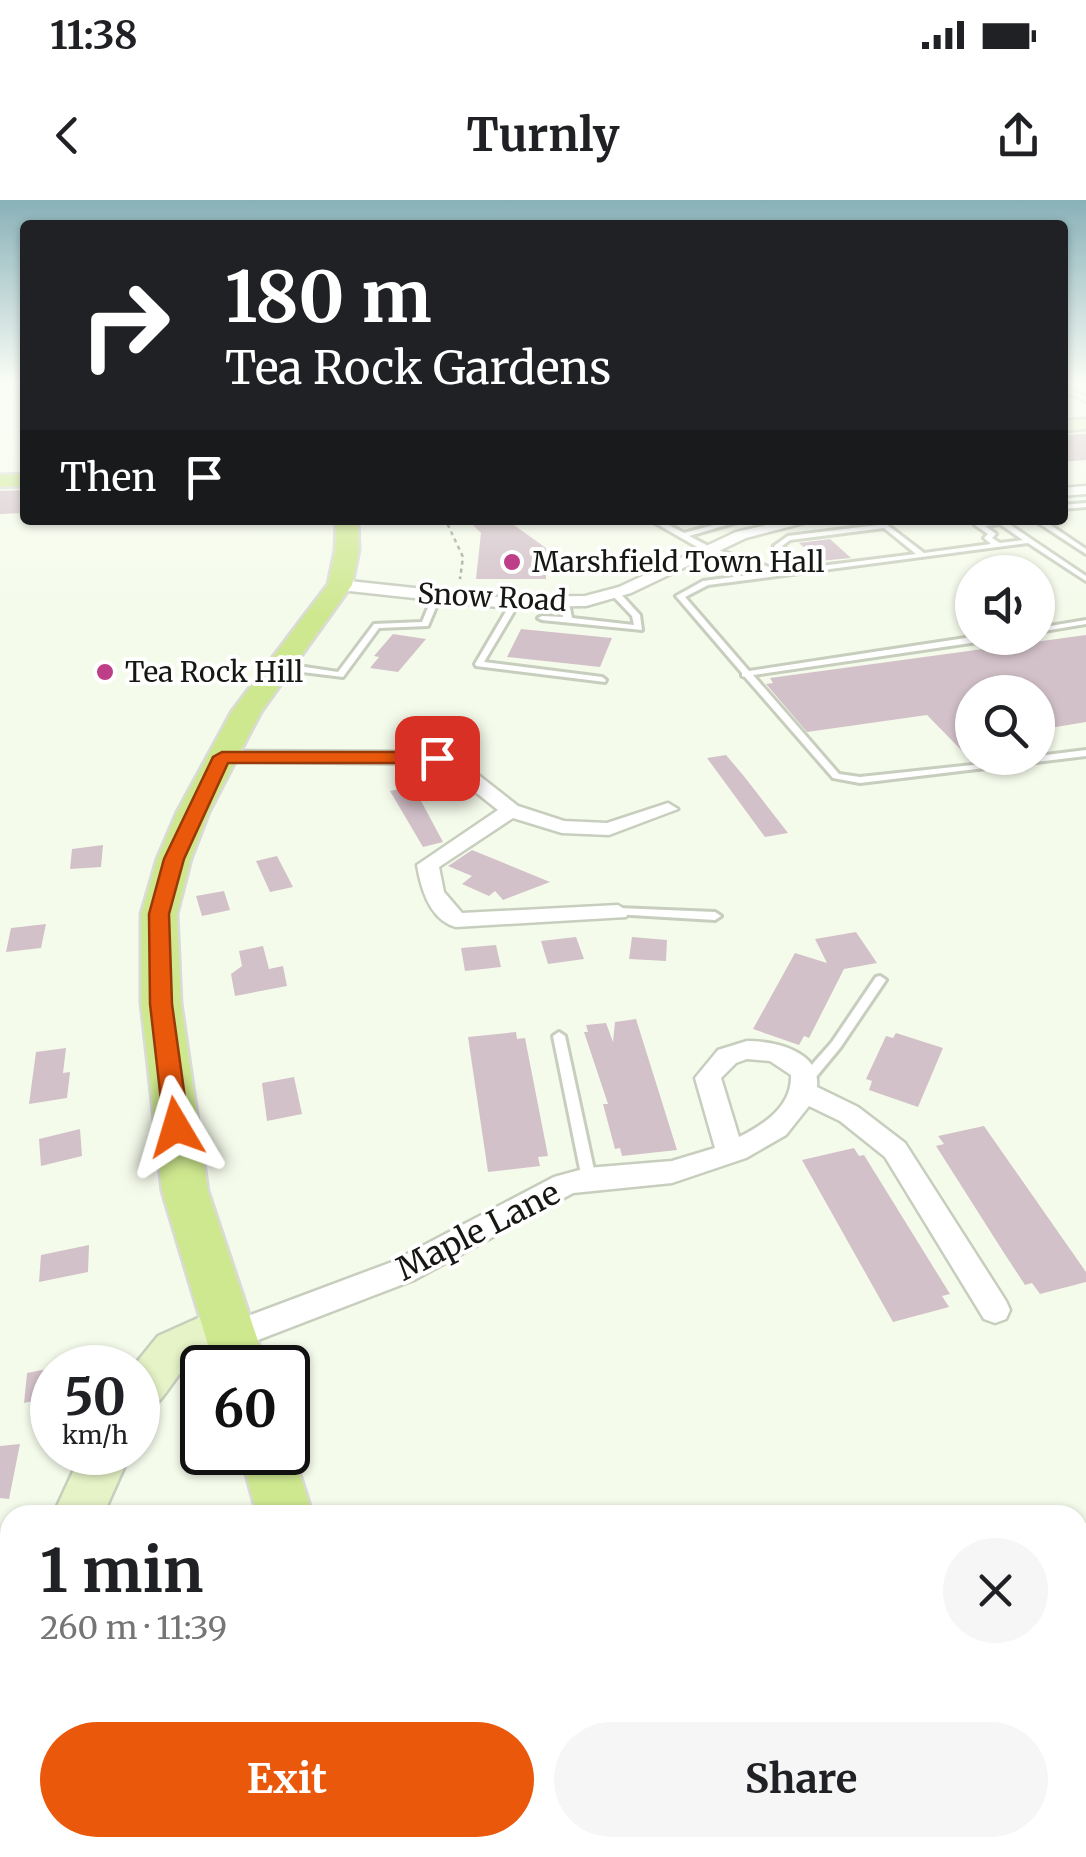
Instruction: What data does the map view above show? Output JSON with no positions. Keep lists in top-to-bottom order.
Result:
{
  "streets": {
    "street": ["Snow Road", "Maple Lane"]
  },
  "places": ["Marshfield Town Hall", "Tea Rock Hill"],
  "page": {
    "status": "11:38",
    "header": "Turnly",
    "turn": ["180 m", "Tea Rock Gardens"],
    "then": "Then",
    "speed": "50 km/h",
    "limit": "60",
    "heading": ["1 min", "260 m · 11:39"],
    "buttons": ["Exit", "Share"]
  }
}
